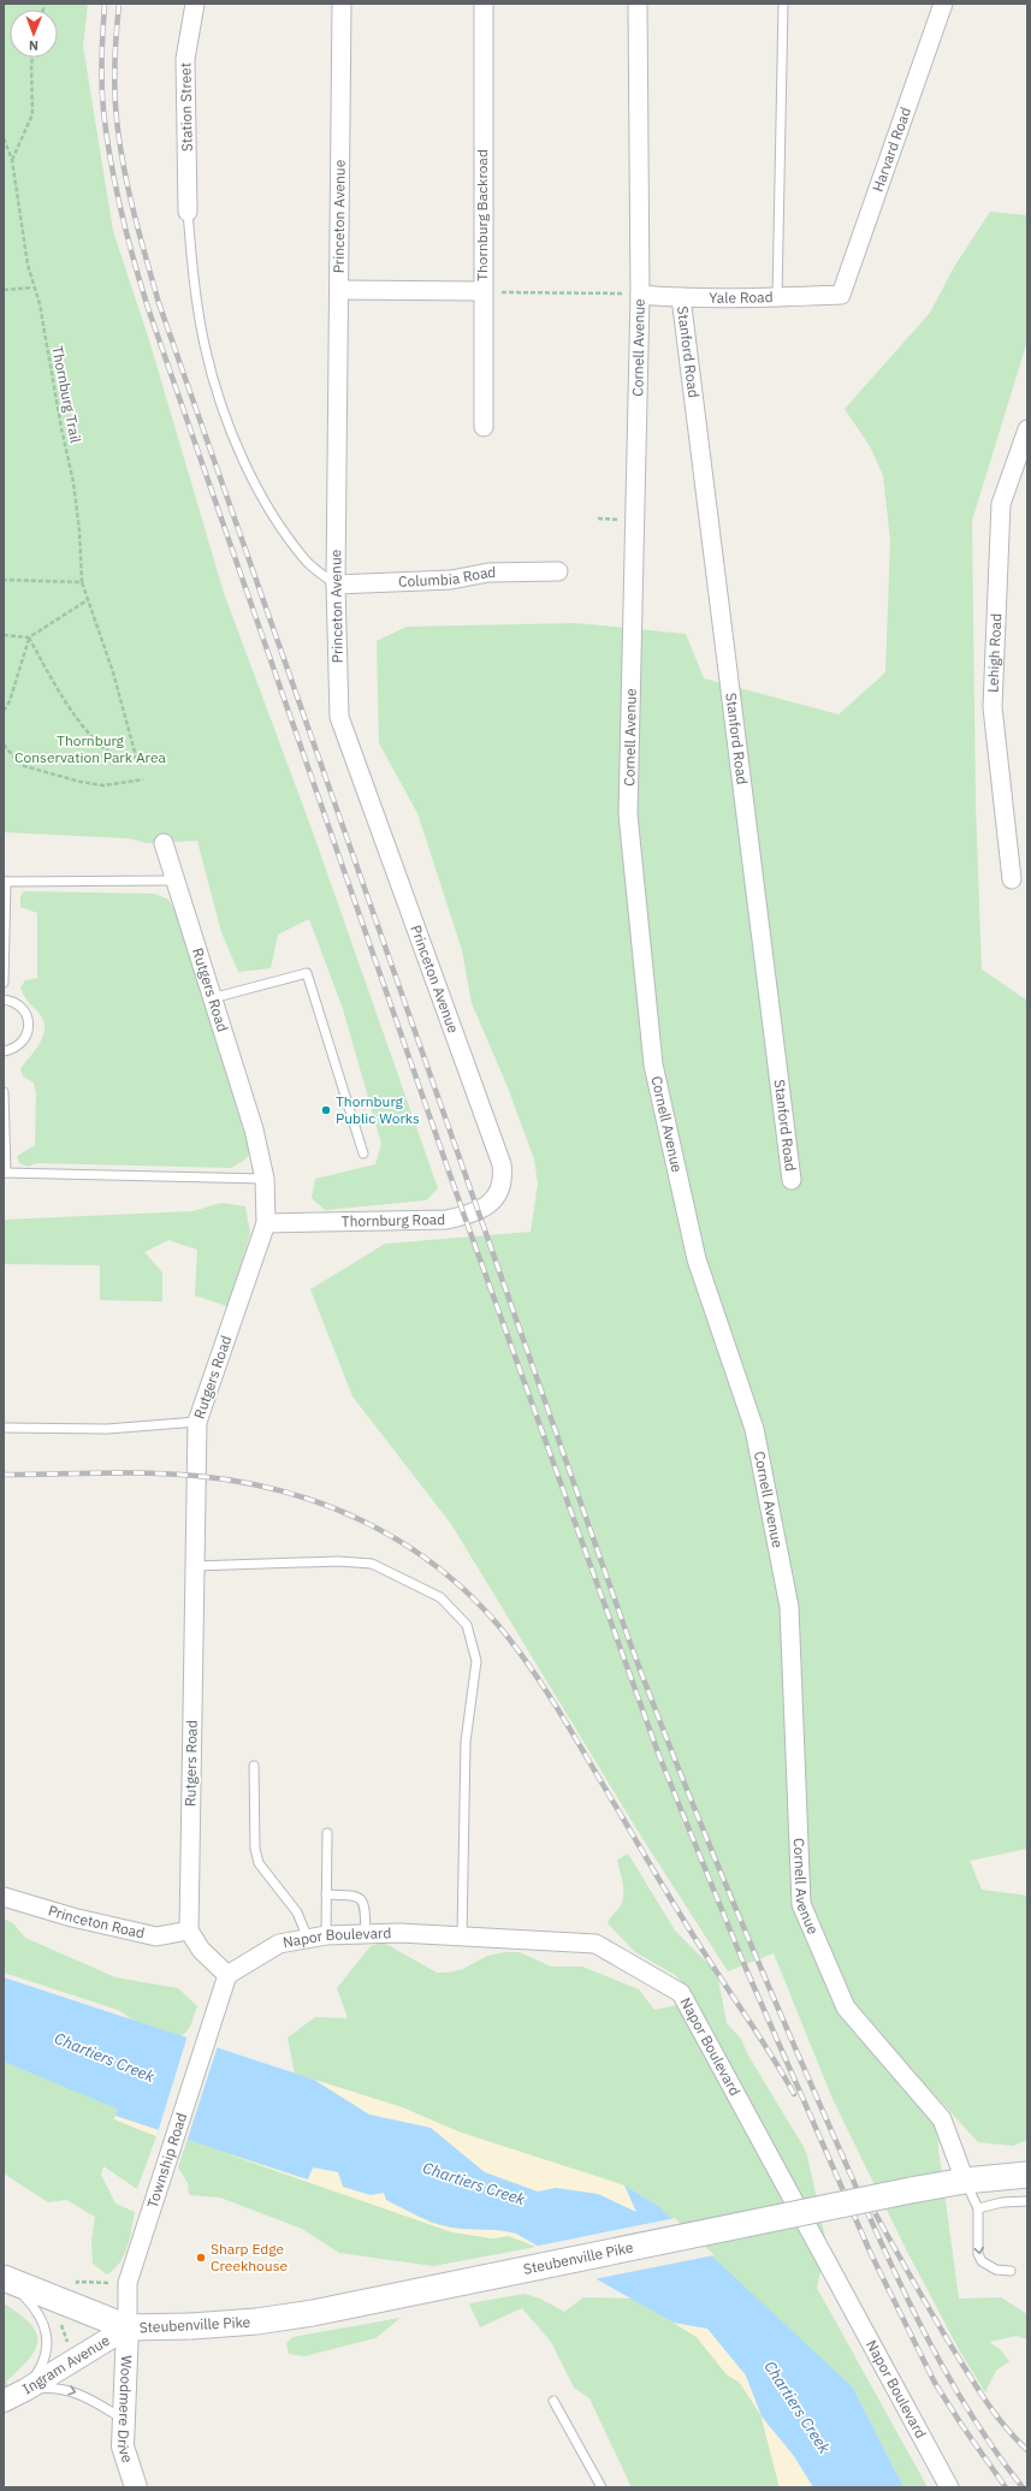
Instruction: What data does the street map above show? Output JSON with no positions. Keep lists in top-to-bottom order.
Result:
{
  "streets": {
    "main road": ["Steubenville Pike"],
    "street": [
      "Station Street",
      "Harvard Road",
      "Thornburg Backroad",
      "Princeton Avenue",
      "Yale Road",
      "Cornell Avenue",
      "Stanford Road",
      "Columbia Road",
      "Lehigh Road",
      "Rutgers Road",
      "Thornburg Road",
      "Princeton Road",
      "Napor Boulevard",
      "Township Road",
      "Ingram Avenue",
      "Woodmere Drive"
    ],
    "path": ["Thornburg Trail"]
  },
  "crossings": [
    ["Harvard Road", "Yale Road"],
    ["Princeton Avenue", "Columbia Road"],
    ["Princeton Avenue", "Thornburg Road"],
    ["Yale Road", "Cornell Avenue"],
    ["Yale Road", "Stanford Road"],
    ["Cornell Avenue", "Steubenville Pike"],
    ["Rutgers Road", "Thornburg Road"],
    ["Rutgers Road", "Princeton Road"],
    ["Napor Boulevard", "Township Road"],
    ["Township Road", "Steubenville Pike"],
    ["Township Road", "Ingram Avenue"],
    ["Township Road", "Woodmere Drive"],
    ["Steubenville Pike", "Ingram Avenue"],
    ["Steubenville Pike", "Woodmere Drive"],
    ["Ingram Avenue", "Woodmere Drive"]
  ],
  "water": ["Chartiers Creek"],
  "parks": ["Thornburg Conservation Park Area"],
  "places": ["Thornburg Public Works", "Sharp Edge Creekhouse"],
  "north": "bottom"
}
